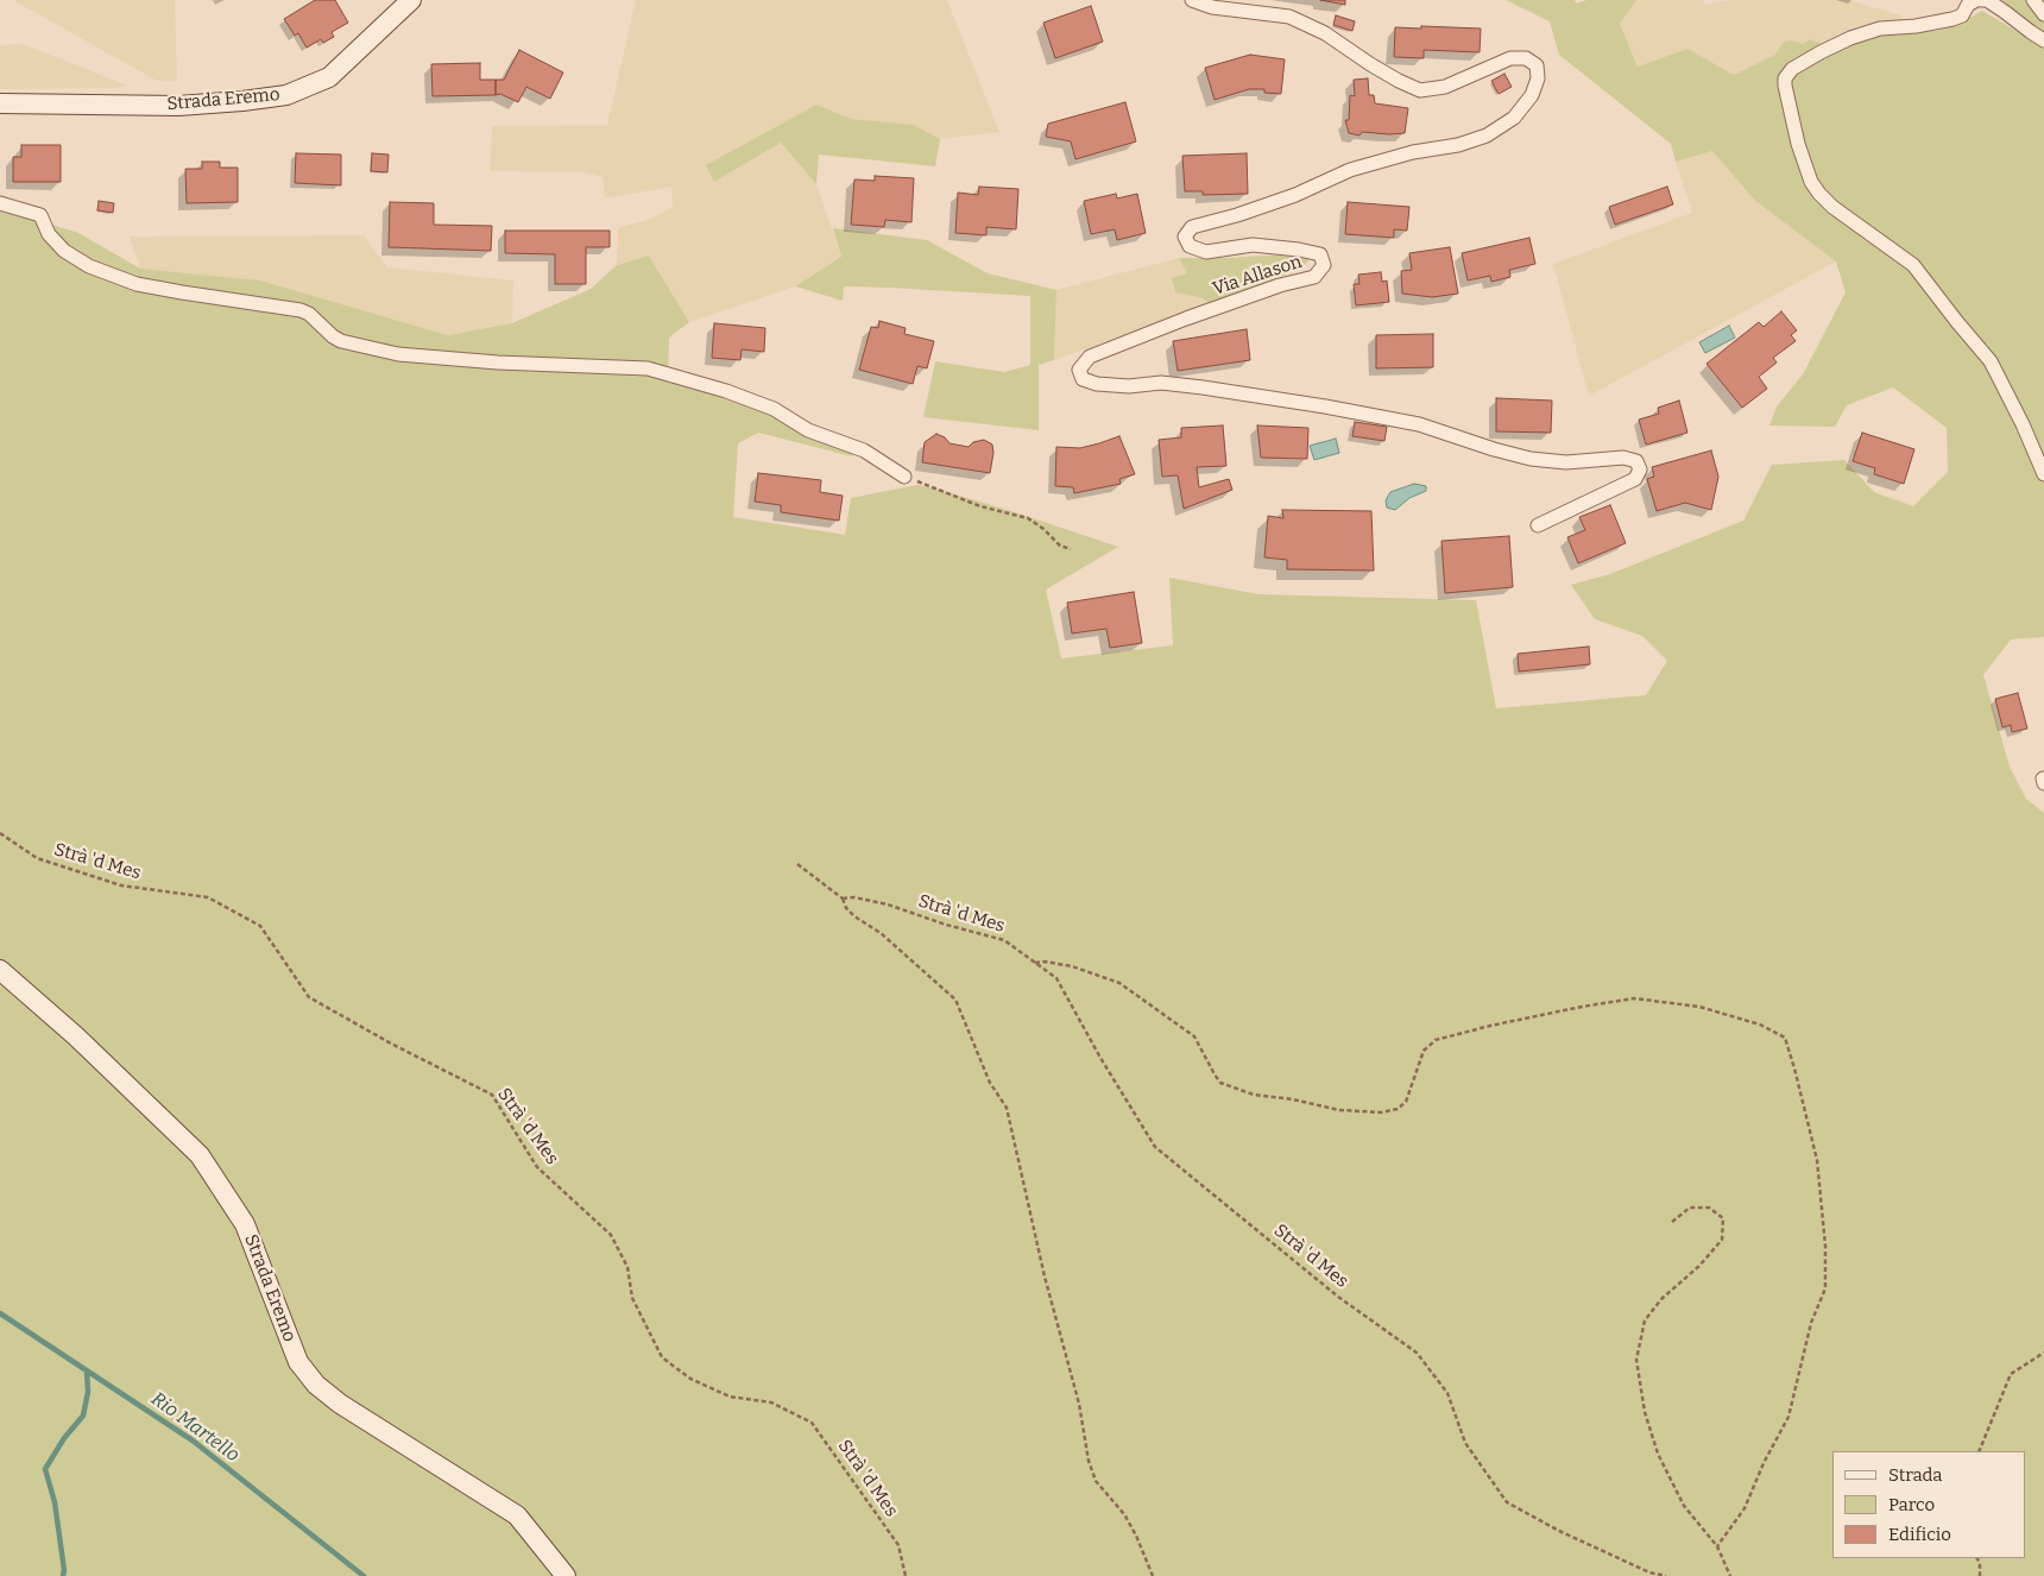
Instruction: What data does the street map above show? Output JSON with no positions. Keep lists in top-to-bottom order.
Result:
{
  "streets": {
    "main road": ["Strada Eremo"],
    "street": ["Via Allason"],
    "path": ["Strà 'd Mes"]
  },
  "water": ["Rio Martello"],
  "legend": ["Strada", "Parco", "Edificio"]
}
